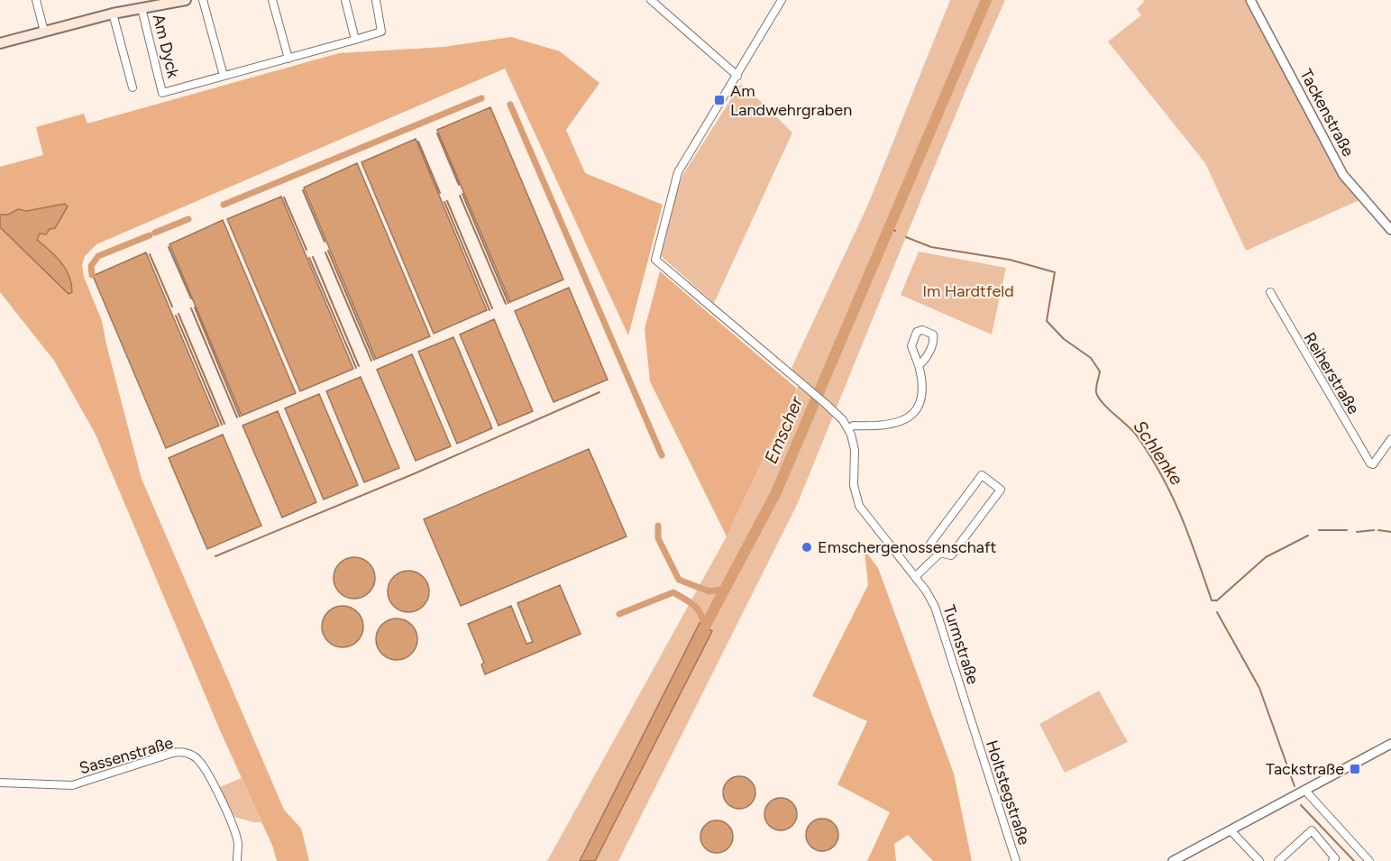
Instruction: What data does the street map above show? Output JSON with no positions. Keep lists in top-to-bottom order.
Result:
{
  "streets": {
    "main road": ["Am Dyck"],
    "street": [
      "Tackenstraße",
      "Reiherstraße",
      "Turmstraße",
      "Sassenstraße",
      "Holtstegstraße"
    ]
  },
  "crossings": [
    ["Turmstraße", "Holtstegstraße"]
  ],
  "water": ["Emscher", "Schlenke"],
  "parks": ["Im Hardtfeld"],
  "places": {
    "transit": ["Am Landwehrgraben", "Tackstraße"],
    "other": ["Emschergenossenschaft"]
  }
}
